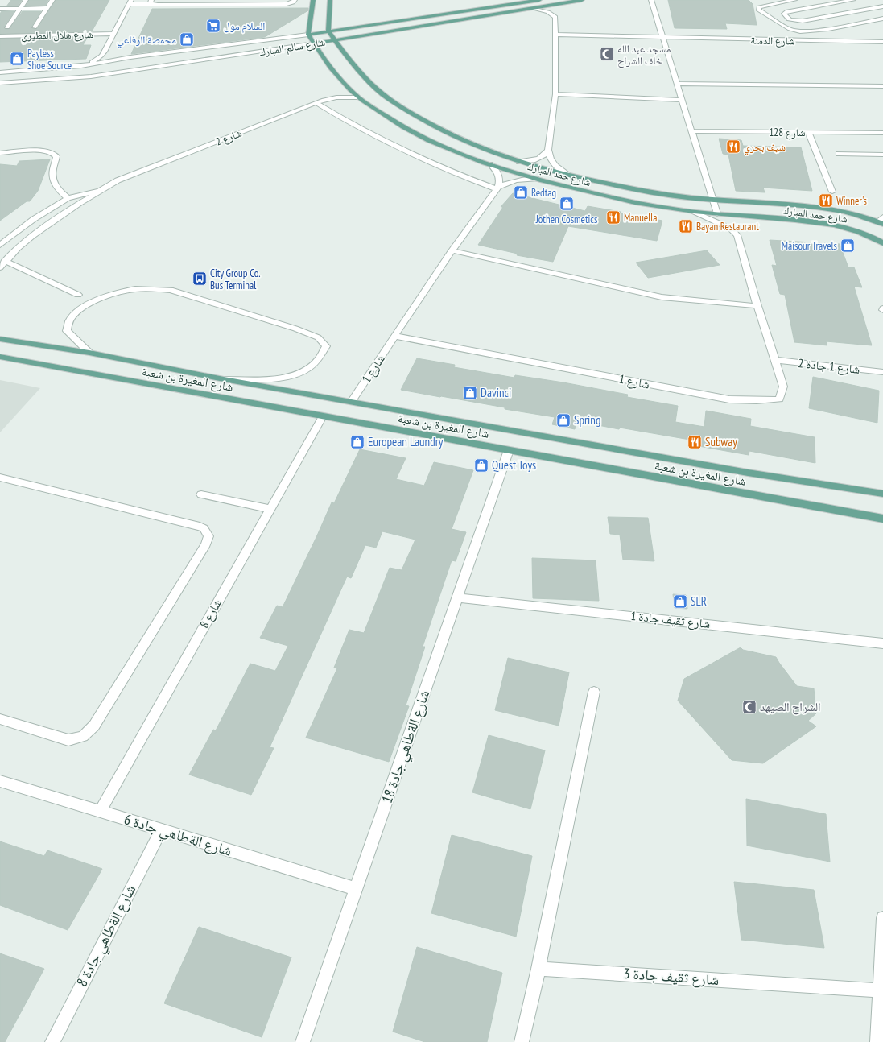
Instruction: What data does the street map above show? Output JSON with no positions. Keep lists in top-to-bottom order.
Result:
{
  "streets": {
    "main road": ["شارع سالم المبارك", "شارع حمد المبارك", "شارع المغيرة بن شعبة"],
    "street": [
      "شارع هلال المطيري",
      "شارع الدمنة",
      "شارع 128",
      "شارع 2",
      "شارع 1 جادة 2",
      "شارع 1",
      "شارع 8",
      "شارع ثقيف جادة 1",
      "شارع الةطاهي جادة 18",
      "شارع الةطاهي جادة 6",
      "شارع الةطاهي جادة 8",
      "شارع ثقيف جادة 3"
    ]
  },
  "crossings": [
    ["شارع سالم المبارك", "شارع حمد المبارك"],
    ["شارع 2", "شارع حمد المبارك"],
    ["شارع حمد المبارك", "شارع 1"],
    ["شارع 1 جادة 2", "شارع 1"],
    ["شارع 1", "شارع المغيرة بن شعبة"],
    ["شارع المغيرة بن شعبة", "شارع 8"],
    ["شارع المغيرة بن شعبة", "شارع الةطاهي جادة 18"],
    ["شارع 8", "شارع الةطاهي جادة 6"],
    ["شارع ثقيف جادة 1", "شارع الةطاهي جادة 18"],
    ["شارع الةطاهي جادة 18", "شارع الةطاهي جادة 6"],
    ["شارع الةطاهي جادة 6", "شارع الةطاهي جادة 8"]
  ],
  "places": {
    "supermarket": ["السلام مول"],
    "shop": [
      "محمصة الرفاعي",
      "Payless Shoe Source",
      "Redtag",
      "Jothen Cosmetics",
      "Maisour Travels",
      "Davinci",
      "Spring",
      "European Laundry",
      "Quest Toys",
      "SLR"
    ],
    "mosque": ["مسجد عبد الله خلف الشراح", "الشراح الصيهد"],
    "restaurant": [
      "شيف بحري",
      "Winner's",
      "Manuella",
      "Bayan Restaurant",
      "Subway"
    ],
    "bus stop": ["City Group Co. Bus Terminal"]
  }
}
